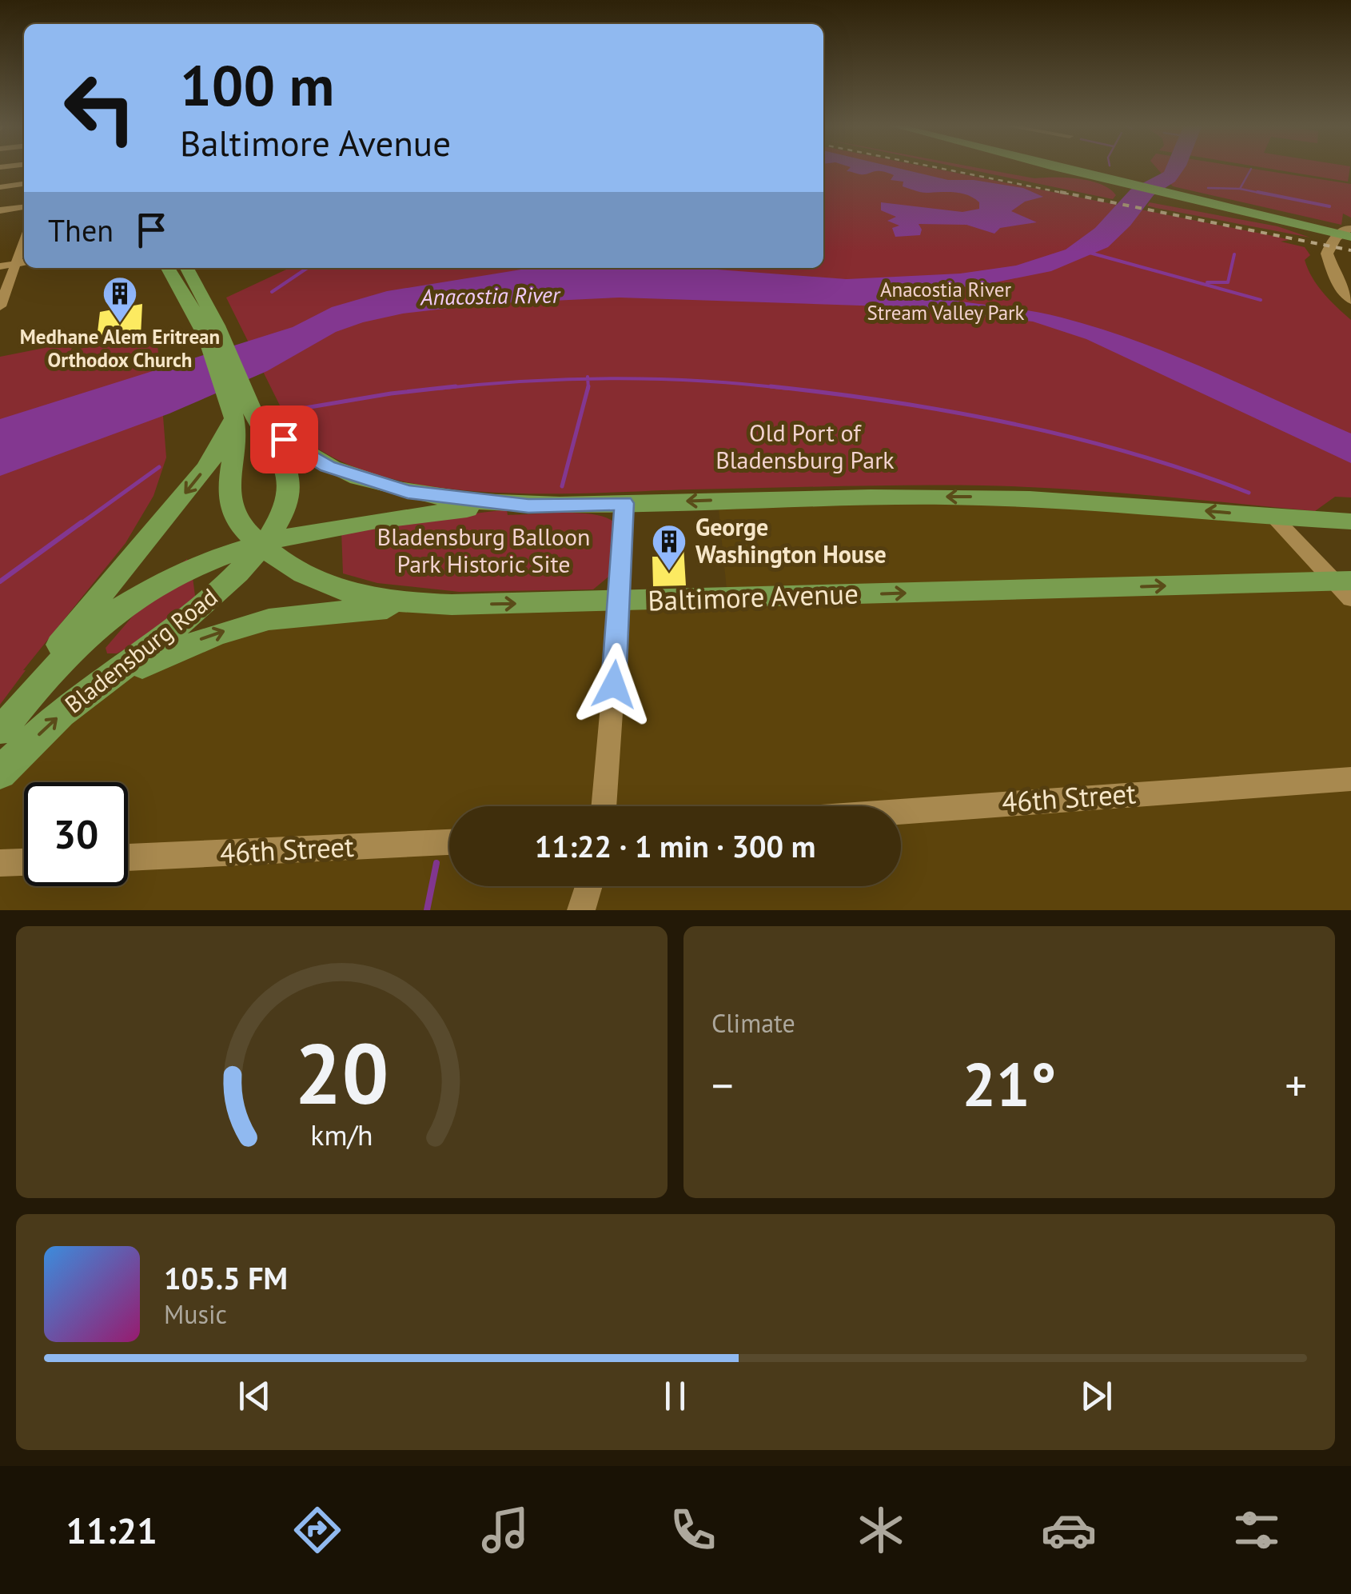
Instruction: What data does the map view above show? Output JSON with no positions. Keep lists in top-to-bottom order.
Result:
{
  "streets": {
    "main road": ["Baltimore Avenue", "Bladensburg Road"],
    "street": ["46th Street"]
  },
  "crossings": [
    ["Baltimore Avenue", "Bladensburg Road"]
  ],
  "water": ["Anacostia River"],
  "parks": ["Anacostia River Stream Valley Park", "Old Port of Bladensburg Park", "Bladensburg Balloon Park Historic Site"],
  "places": {
    "building": ["Medhane Alem Eritrean Orthodox Church", "George Washington House"]
  },
  "page": {
    "turn": ["100 m", "Baltimore Avenue"],
    "then": "Then",
    "limit": "30",
    "trip": "11:22 · 1 min · 300 m",
    "tile": "Climate",
    "heat": ["−", "21°", "+"],
    "song": ["105.5 FM", "Music"],
    "tabs": "11:21",
    "gauge": ["20", "km/h"]
  }
}
